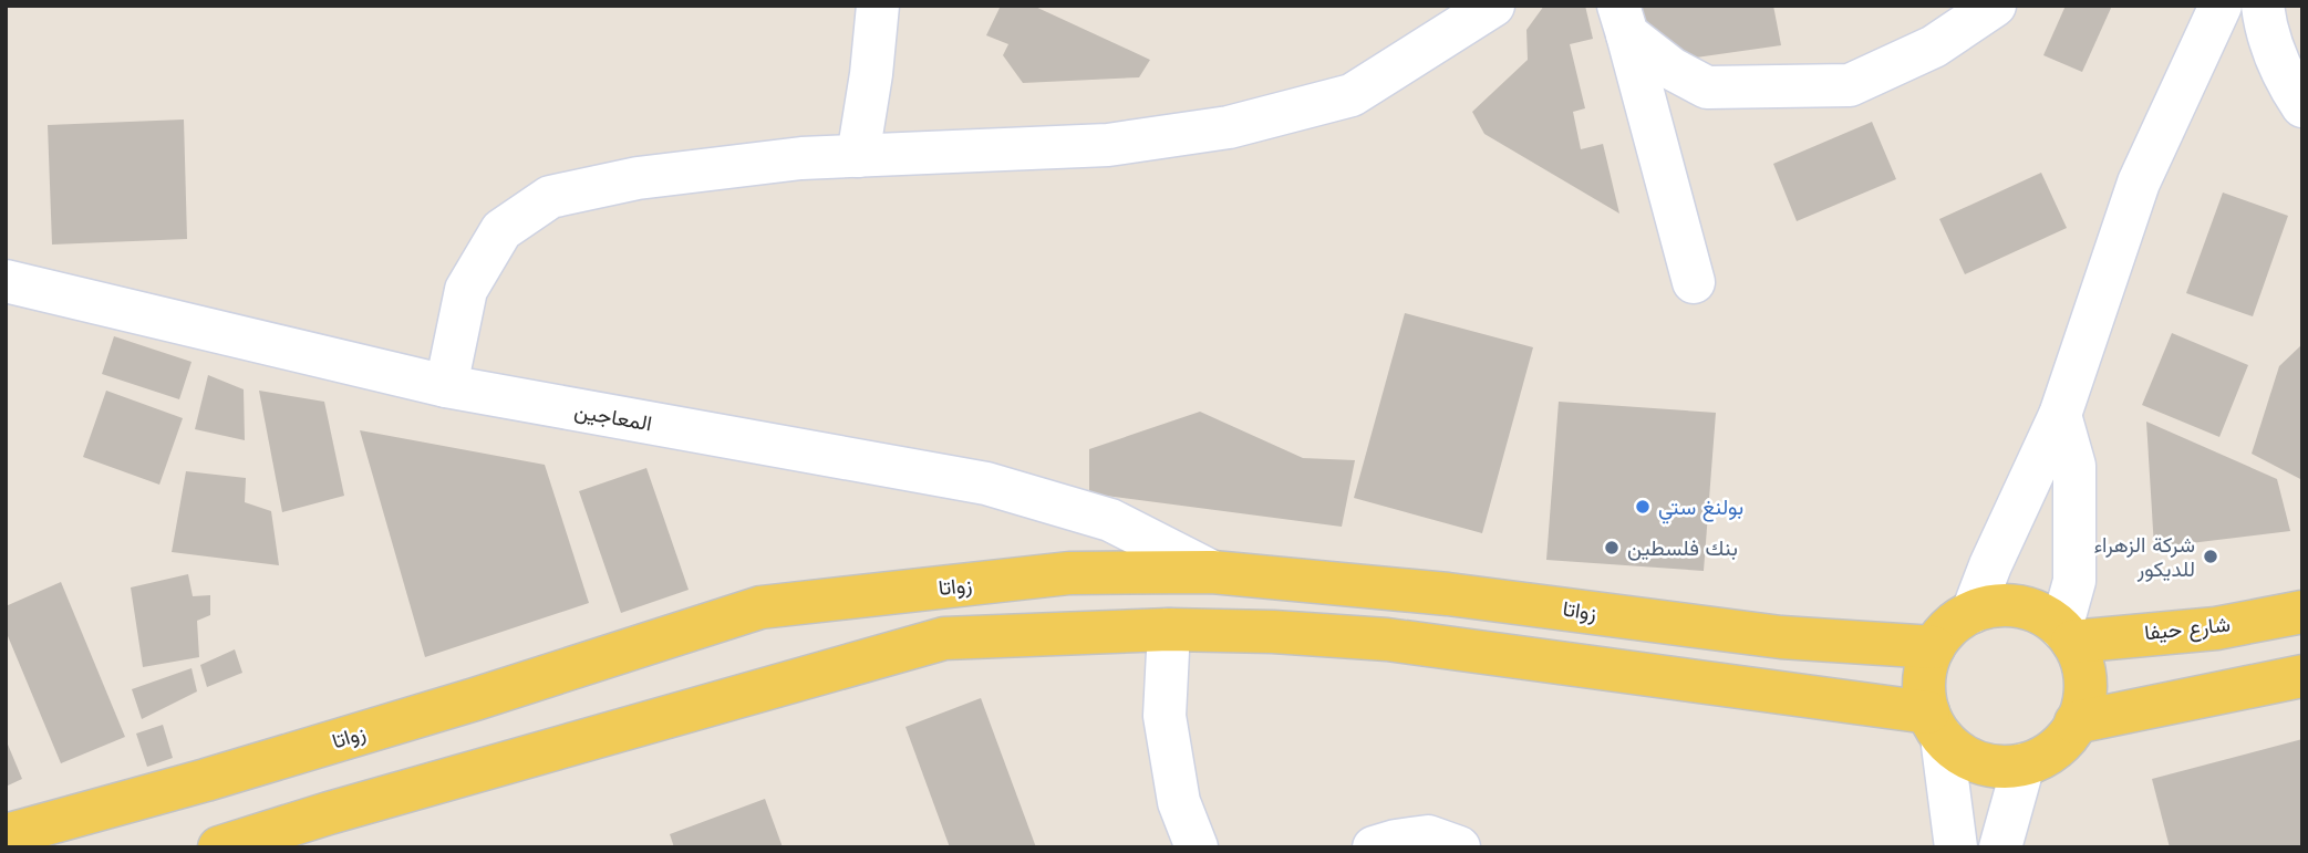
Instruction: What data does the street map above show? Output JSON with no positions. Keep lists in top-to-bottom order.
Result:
{
  "streets": {
    "main road": ["زواتا", "شارع حيفا"],
    "street": ["المعاجين"]
  },
  "crossings": [
    ["المعاجين", "زواتا"],
    ["زواتا", "شارع حيفا"]
  ],
  "places": ["بولنغ ستي", "بنك فلسطين", "شركة الزهراء للديكور"]
}
